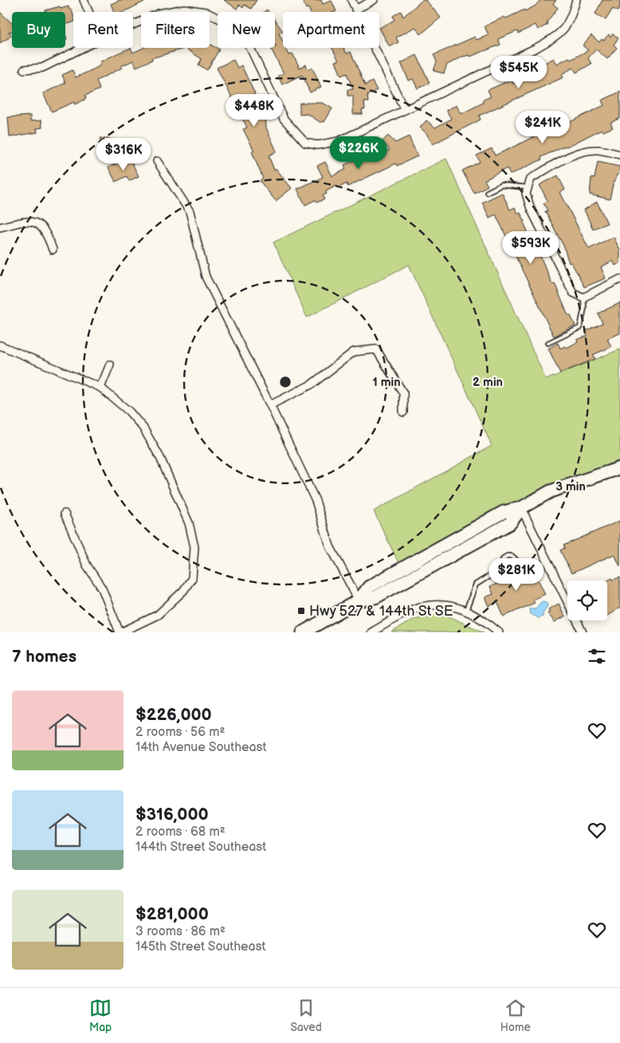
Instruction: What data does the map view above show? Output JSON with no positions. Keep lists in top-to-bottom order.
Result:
{
  "places": {
    "transit": ["Hwy 527 & 144th St SE"]
  },
  "page": {
    "chip": [
      "Buy",
      "Rent",
      "Filters",
      "New",
      "Apartment"
    ],
    "price": [
      "$545K",
      "$448K",
      "$241K",
      "$226K",
      "$316K",
      "$593K",
      "$281K"
    ],
    "heading": "7 homes",
    "list": [
      {
        "name": "$226,000",
        "note": "2 rooms · 56 m² · 14th Avenue Southeast"
      },
      {
        "name": "$316,000",
        "note": "2 rooms · 68 m² · 144th Street Southeast"
      },
      {
        "name": "$281,000",
        "note": "3 rooms · 86 m² · 145th Street Southeast"
      }
    ],
    "tabs": ["Map", "Saved", "Home"]
  },
  "rings": ["1 min", "2 min", "3 min"]
}
